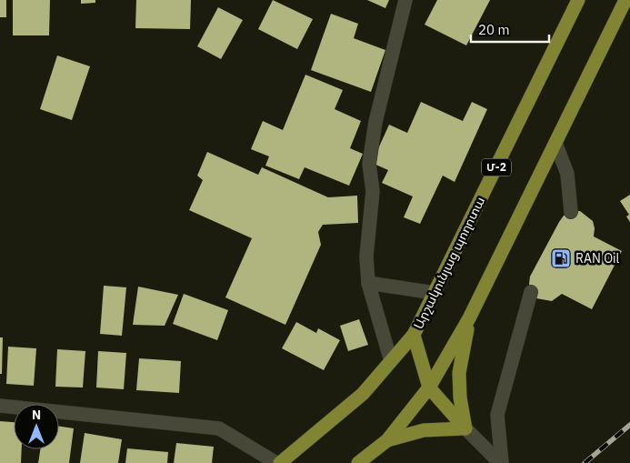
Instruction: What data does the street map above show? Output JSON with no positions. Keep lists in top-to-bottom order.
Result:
{
  "streets": {
    "main road": ["Մ-2", "Արշակունյաց պողոտա"]
  },
  "places": {
    "fuel station": ["RAN Oil"]
  },
  "scale_bar": "20 m",
  "north": "top"
}
